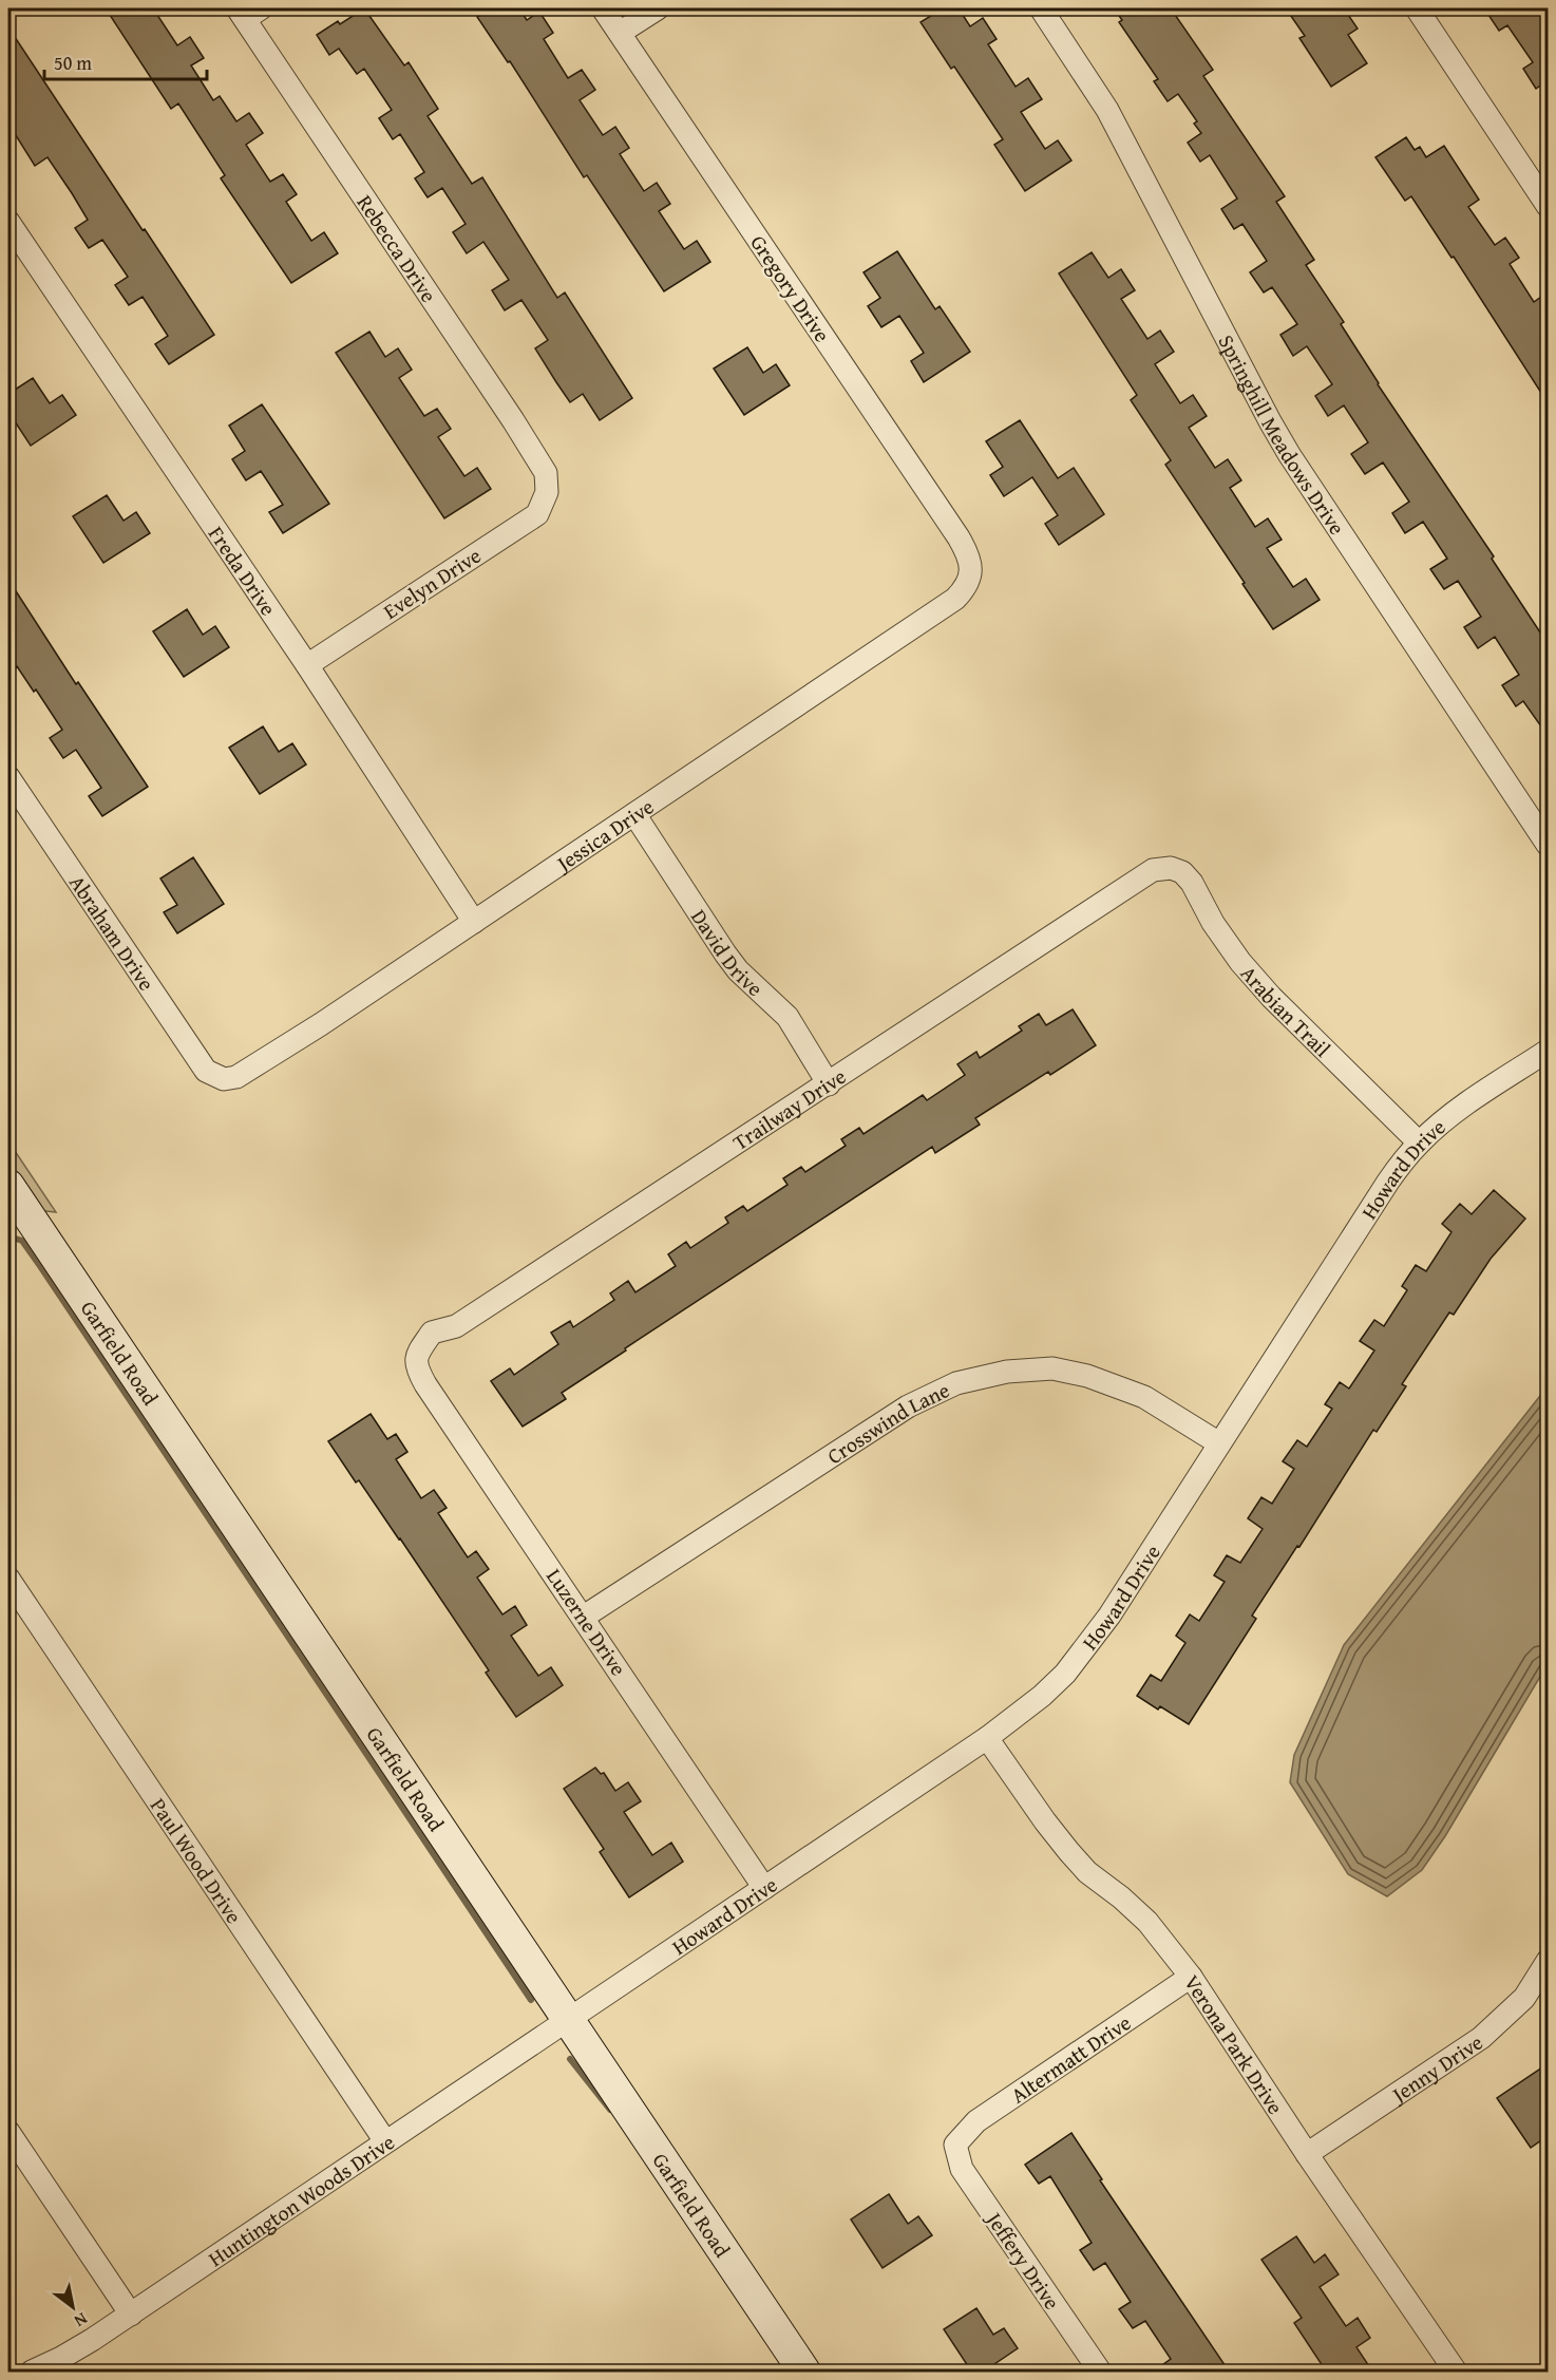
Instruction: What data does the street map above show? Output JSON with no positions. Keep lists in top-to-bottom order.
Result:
{
  "streets": {
    "street": [
      "Rebecca Drive",
      "Gregory Drive",
      "Springhill Meadows Drive",
      "Freda Drive",
      "Evelyn Drive",
      "Jessica Drive",
      "Abraham Drive",
      "David Drive",
      "Arabian Trail",
      "Trailway Drive",
      "Howard Drive",
      "Garfield Road",
      "Crosswind Lane",
      "Luzerne Drive",
      "Paul Wood Drive",
      "Verona Park Drive",
      "Altermatt Drive",
      "Jenny Drive",
      "Huntington Woods Drive",
      "Jeffery Drive"
    ]
  },
  "crossings": [
    ["Rebecca Drive", "Evelyn Drive"],
    ["Gregory Drive", "Jessica Drive"],
    ["Freda Drive", "Evelyn Drive"],
    ["Freda Drive", "Jessica Drive"],
    ["Jessica Drive", "Abraham Drive"],
    ["Jessica Drive", "David Drive"],
    ["David Drive", "Trailway Drive"],
    ["Arabian Trail", "Trailway Drive"],
    ["Arabian Trail", "Howard Drive"],
    ["Trailway Drive", "Luzerne Drive"],
    ["Howard Drive", "Garfield Road"],
    ["Howard Drive", "Crosswind Lane"],
    ["Howard Drive", "Luzerne Drive"],
    ["Howard Drive", "Verona Park Drive"],
    ["Howard Drive", "Huntington Woods Drive"],
    ["Garfield Road", "Huntington Woods Drive"],
    ["Crosswind Lane", "Luzerne Drive"],
    ["Paul Wood Drive", "Huntington Woods Drive"],
    ["Verona Park Drive", "Altermatt Drive"],
    ["Verona Park Drive", "Jenny Drive"],
    ["Altermatt Drive", "Jeffery Drive"]
  ],
  "scale_bar": "50 m",
  "north": "bottom right"
}
